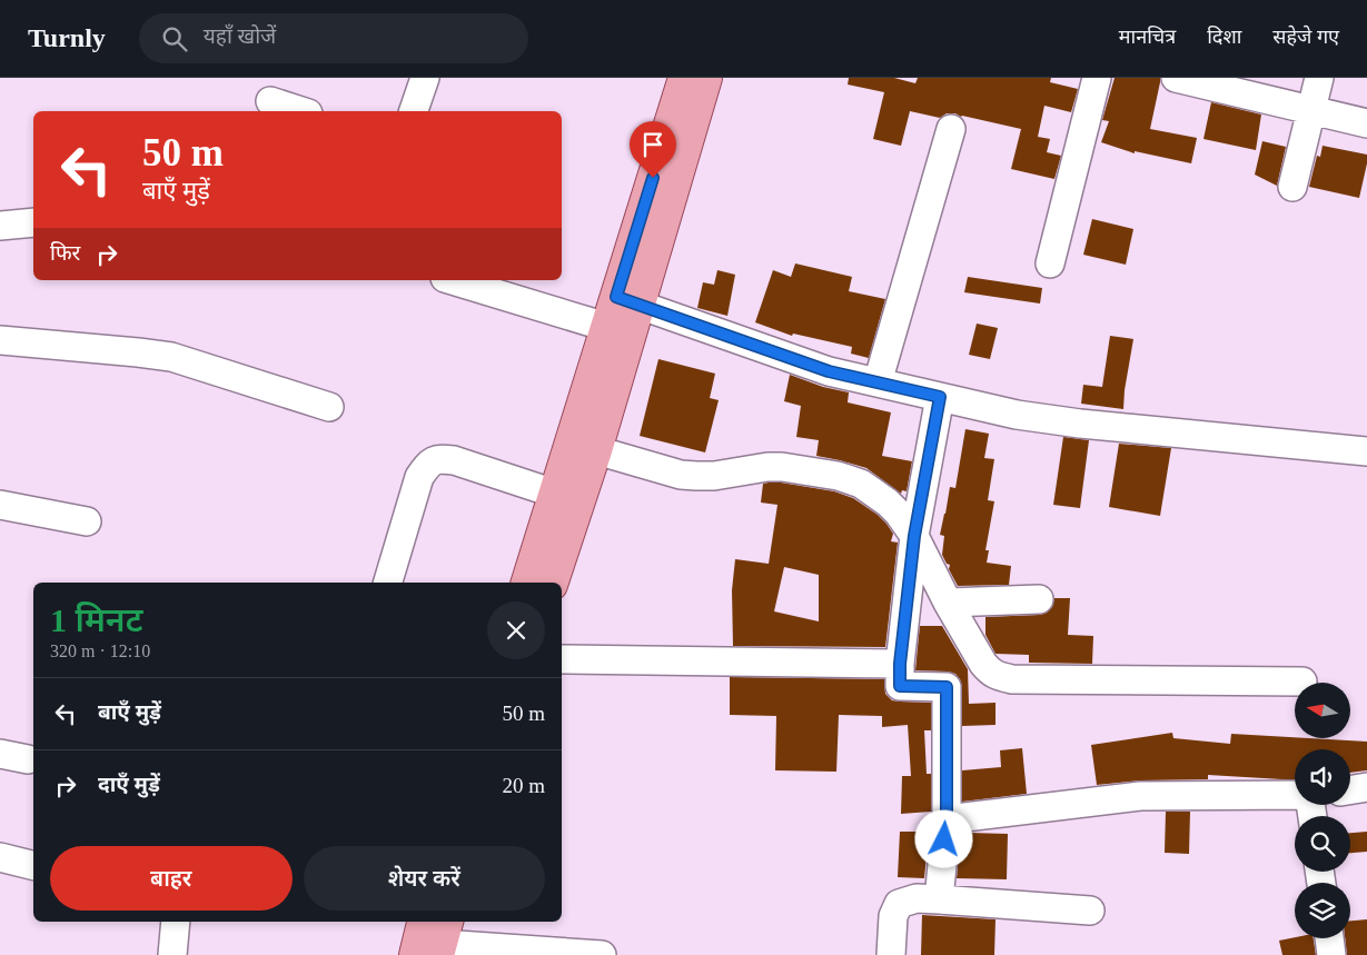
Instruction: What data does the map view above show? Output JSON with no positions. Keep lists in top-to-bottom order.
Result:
{
  "north": "left",
  "page": {
    "header": "Turnly",
    "search": "यहाँ खोजें",
    "nav": ["मानचित्र", "दिशा", "सहेजे गए"],
    "turn": ["50 m", "बाएँ मुड़ें"],
    "then": "फिर",
    "heading": ["1 मिनट", "320 m · 12:10"],
    "list": [
      {
        "name": "बाएँ मुड़ें",
        "value": "50 m"
      },
      {
        "name": "दाएँ मुड़ें",
        "value": "20 m"
      }
    ],
    "buttons": ["बाहर", "शेयर करें"]
  }
}
